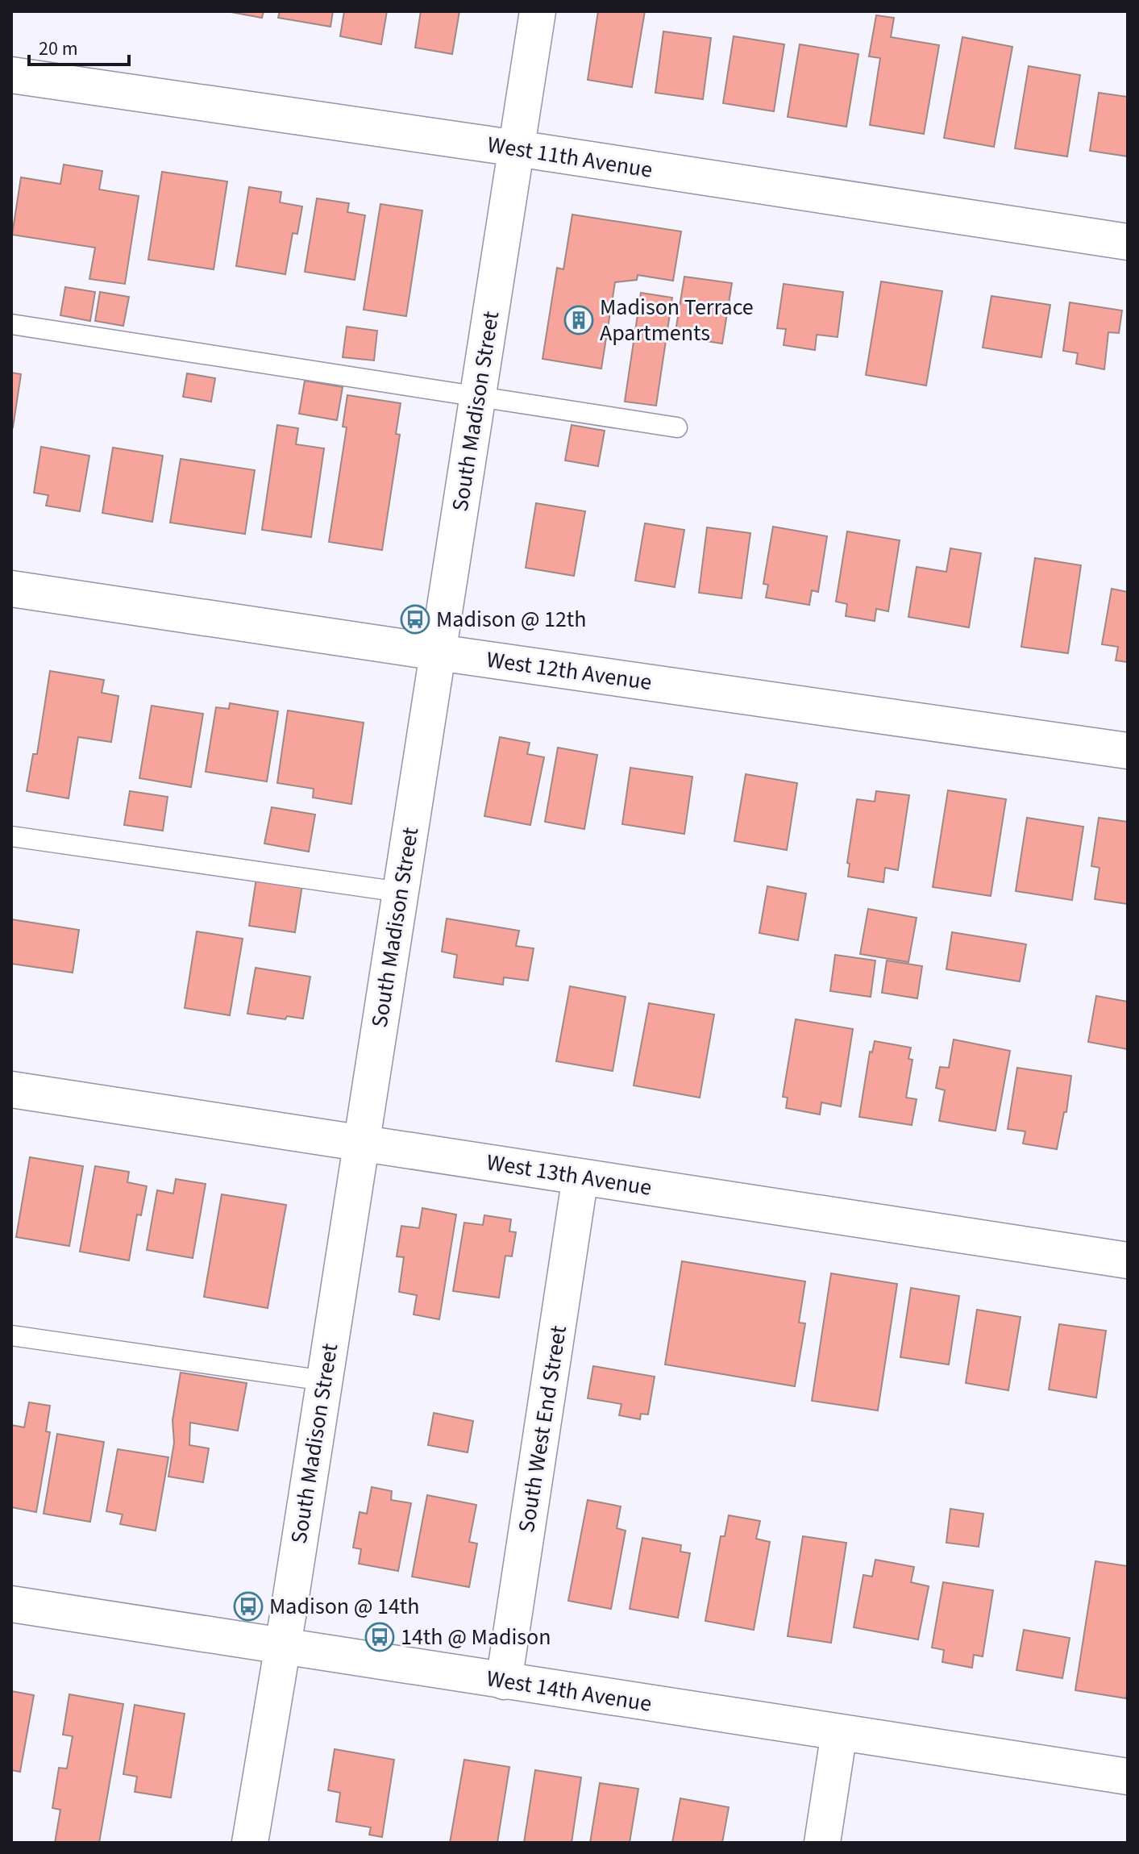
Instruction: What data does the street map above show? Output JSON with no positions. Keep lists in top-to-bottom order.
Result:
{
  "streets": {
    "street": [
      "West 11th Avenue",
      "South Madison Street",
      "West 12th Avenue",
      "West 13th Avenue",
      "South West End Street",
      "West 14th Avenue"
    ]
  },
  "crossings": [
    ["West 11th Avenue", "South Madison Street"],
    ["South Madison Street", "West 12th Avenue"],
    ["South Madison Street", "West 13th Avenue"],
    ["South Madison Street", "West 14th Avenue"],
    ["West 13th Avenue", "South West End Street"],
    ["South West End Street", "West 14th Avenue"]
  ],
  "places": {
    "building": ["Madison Terrace Apartments"],
    "bus stop": ["Madison @ 12th", "Madison @ 14th", "14th @ Madison"]
  },
  "scale_bar": "20 m"
}
